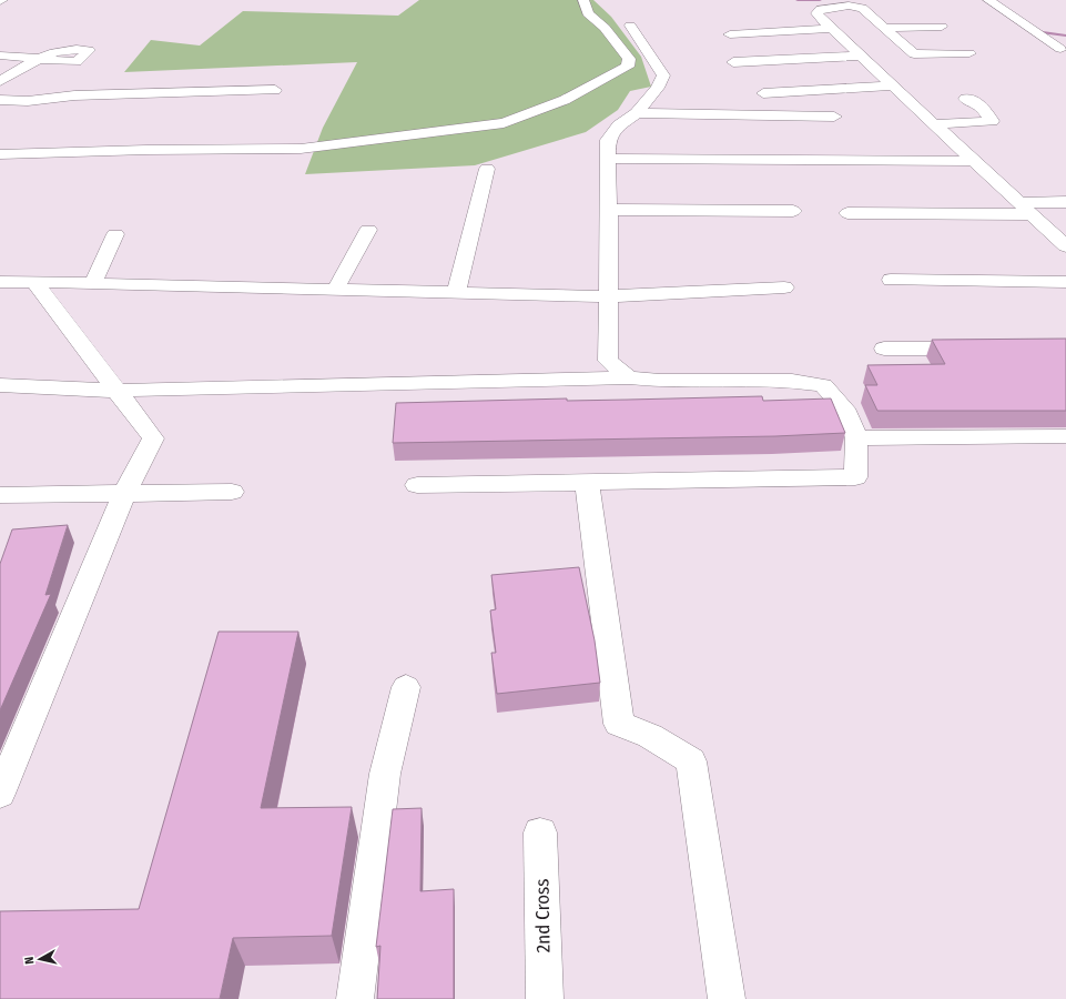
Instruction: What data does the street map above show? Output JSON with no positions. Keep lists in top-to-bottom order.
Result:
{
  "streets": {
    "street": ["2nd Cross"]
  },
  "north": "left"
}
